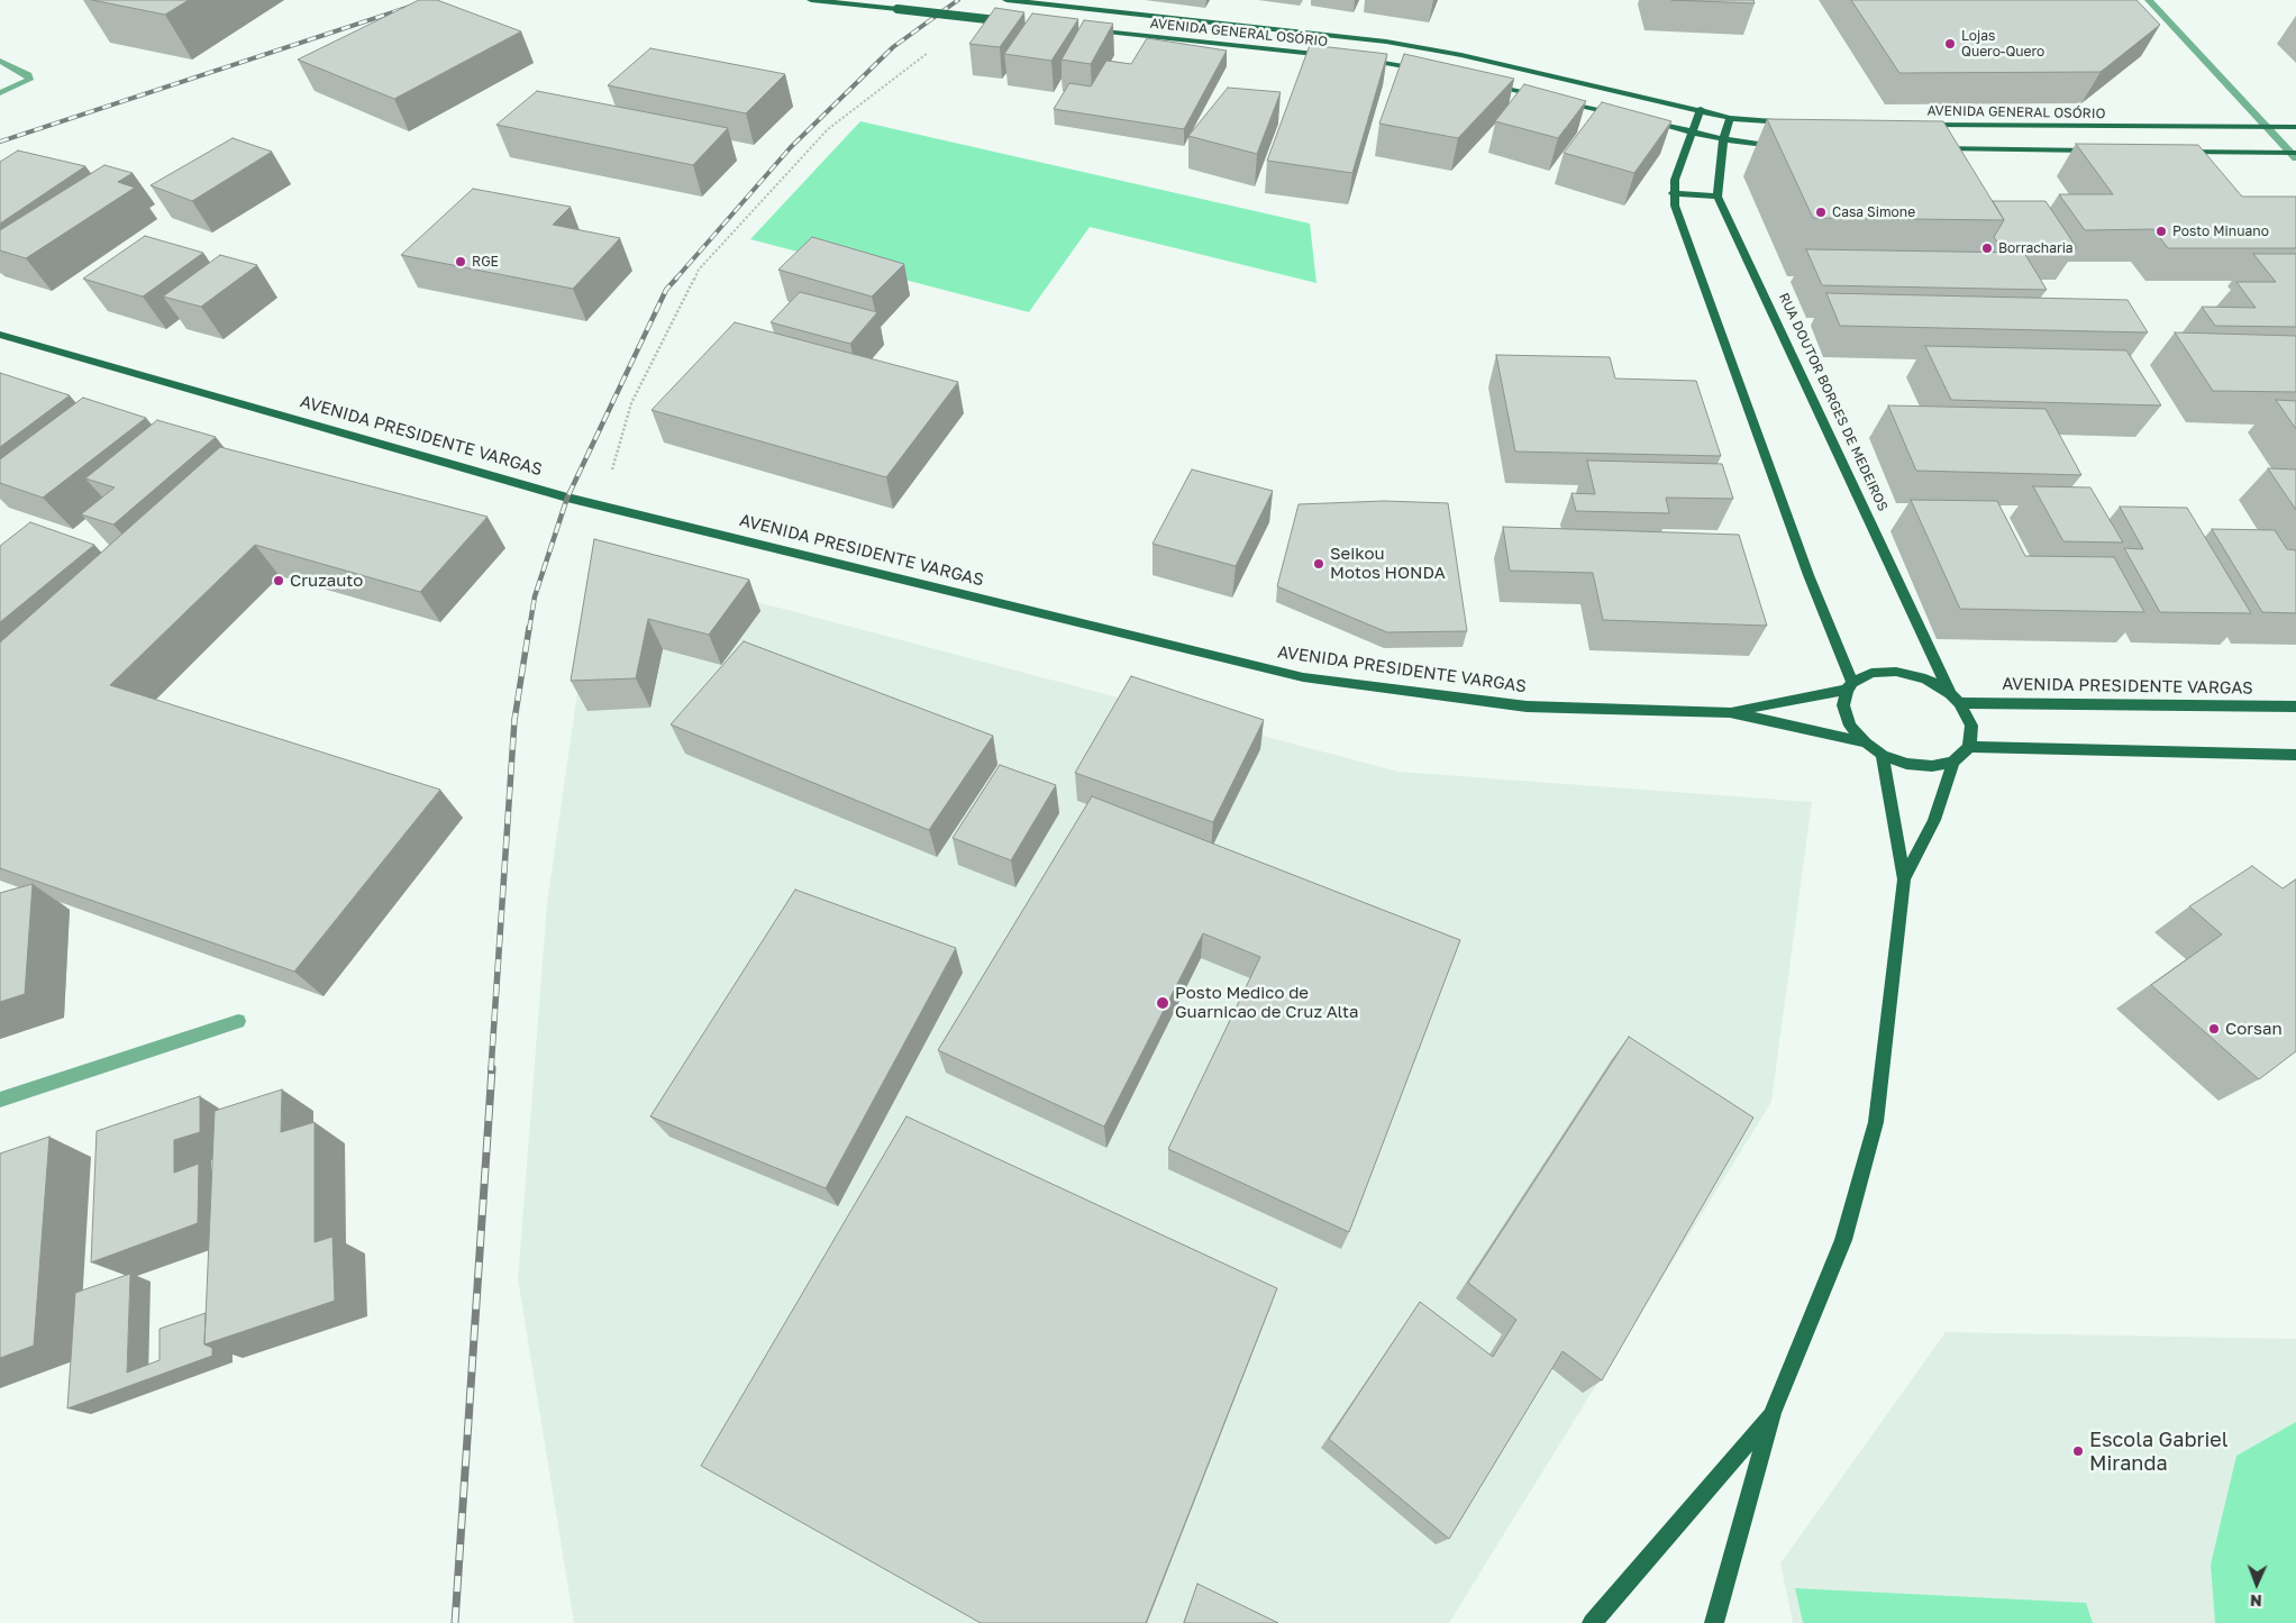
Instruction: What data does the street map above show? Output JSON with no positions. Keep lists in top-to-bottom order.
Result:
{
  "streets": {
    "main road": ["AVENIDA GENERAL OSÓRIO", "RUA DOUTOR BORGES DE MEDEIROS", "AVENIDA PRESIDENTE VARGAS"]
  },
  "crossings": [
    ["RUA DOUTOR BORGES DE MEDEIROS", "AVENIDA PRESIDENTE VARGAS"]
  ],
  "places": [
    "Lojas Quero-Quero",
    "Casa Simone",
    "Posto Minuano",
    "Borracharia",
    "RGE",
    "Seikou Motos HONDA",
    "Cruzauto",
    "Posto Medico de Guarnicao de Cruz Alta",
    "Corsan",
    "Escola Gabriel Miranda"
  ],
  "north": "bottom"
}
